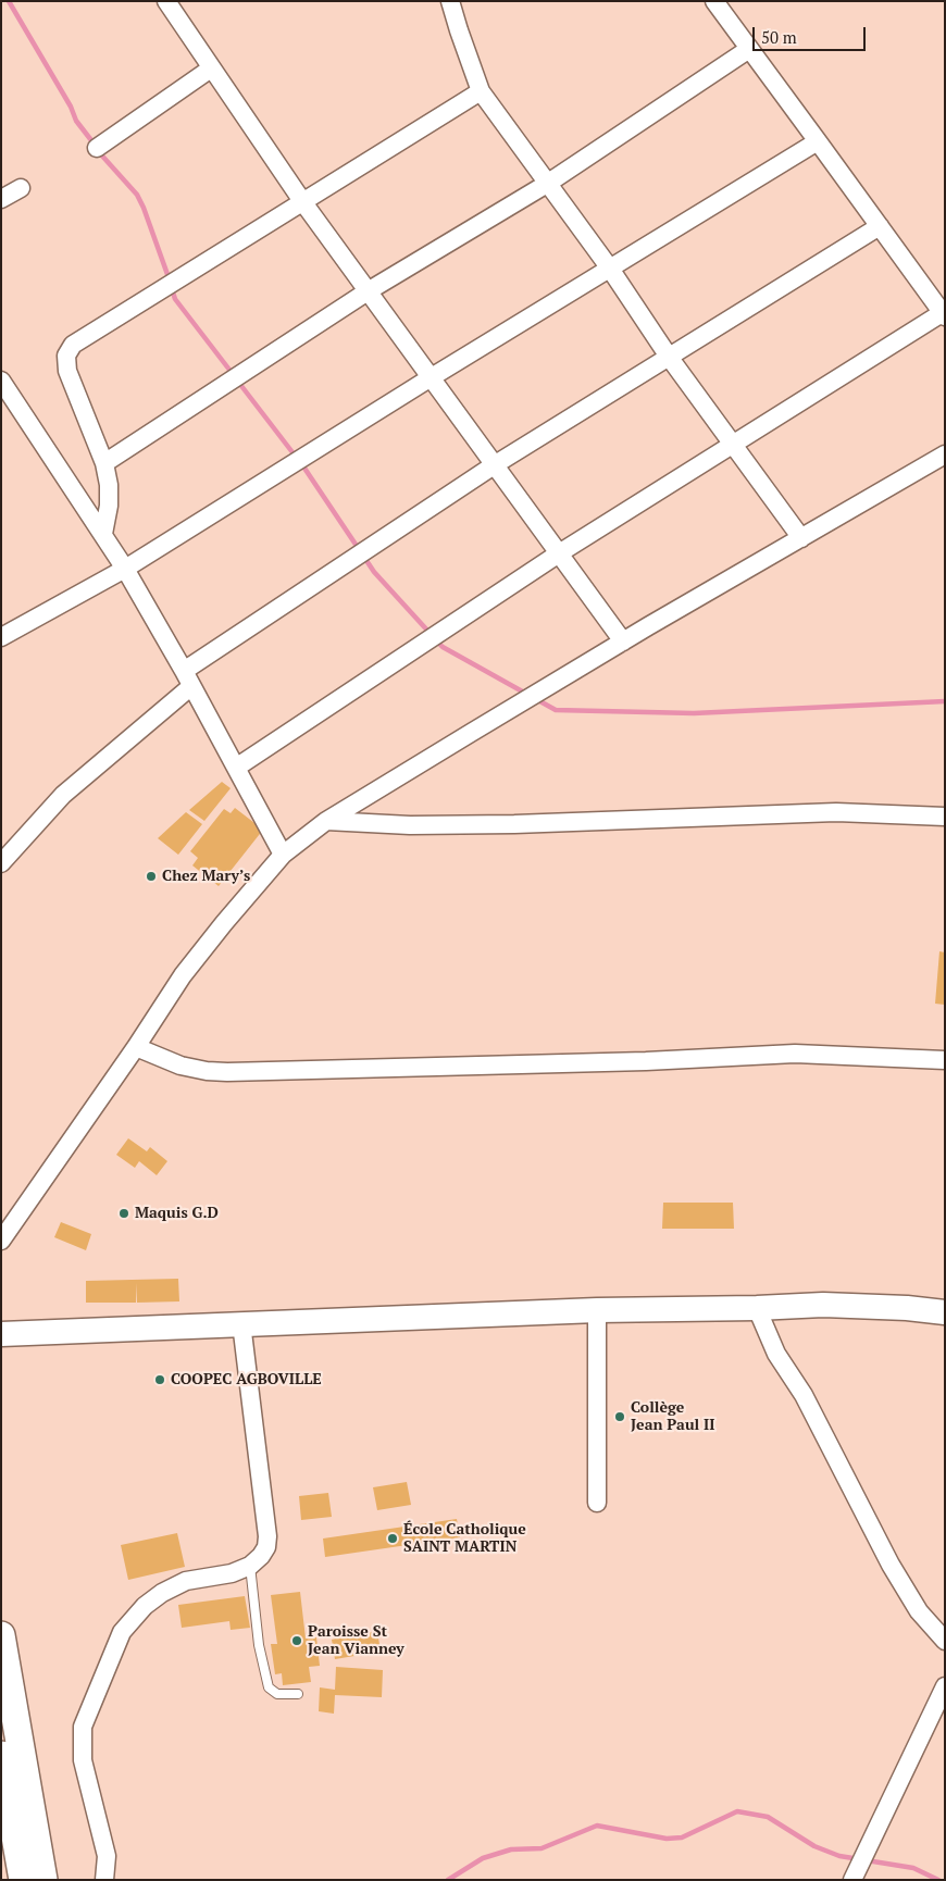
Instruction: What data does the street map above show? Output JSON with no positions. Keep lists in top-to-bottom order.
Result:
{
  "places": [
    "Chez Mary’s",
    "Maquis G.D",
    "COOPEC AGBOVILLE",
    "Collège Jean Paul II",
    "École Catholique SAINT MARTIN",
    "Paroisse St Jean Vianney"
  ],
  "scale_bar": "50 m"
}
